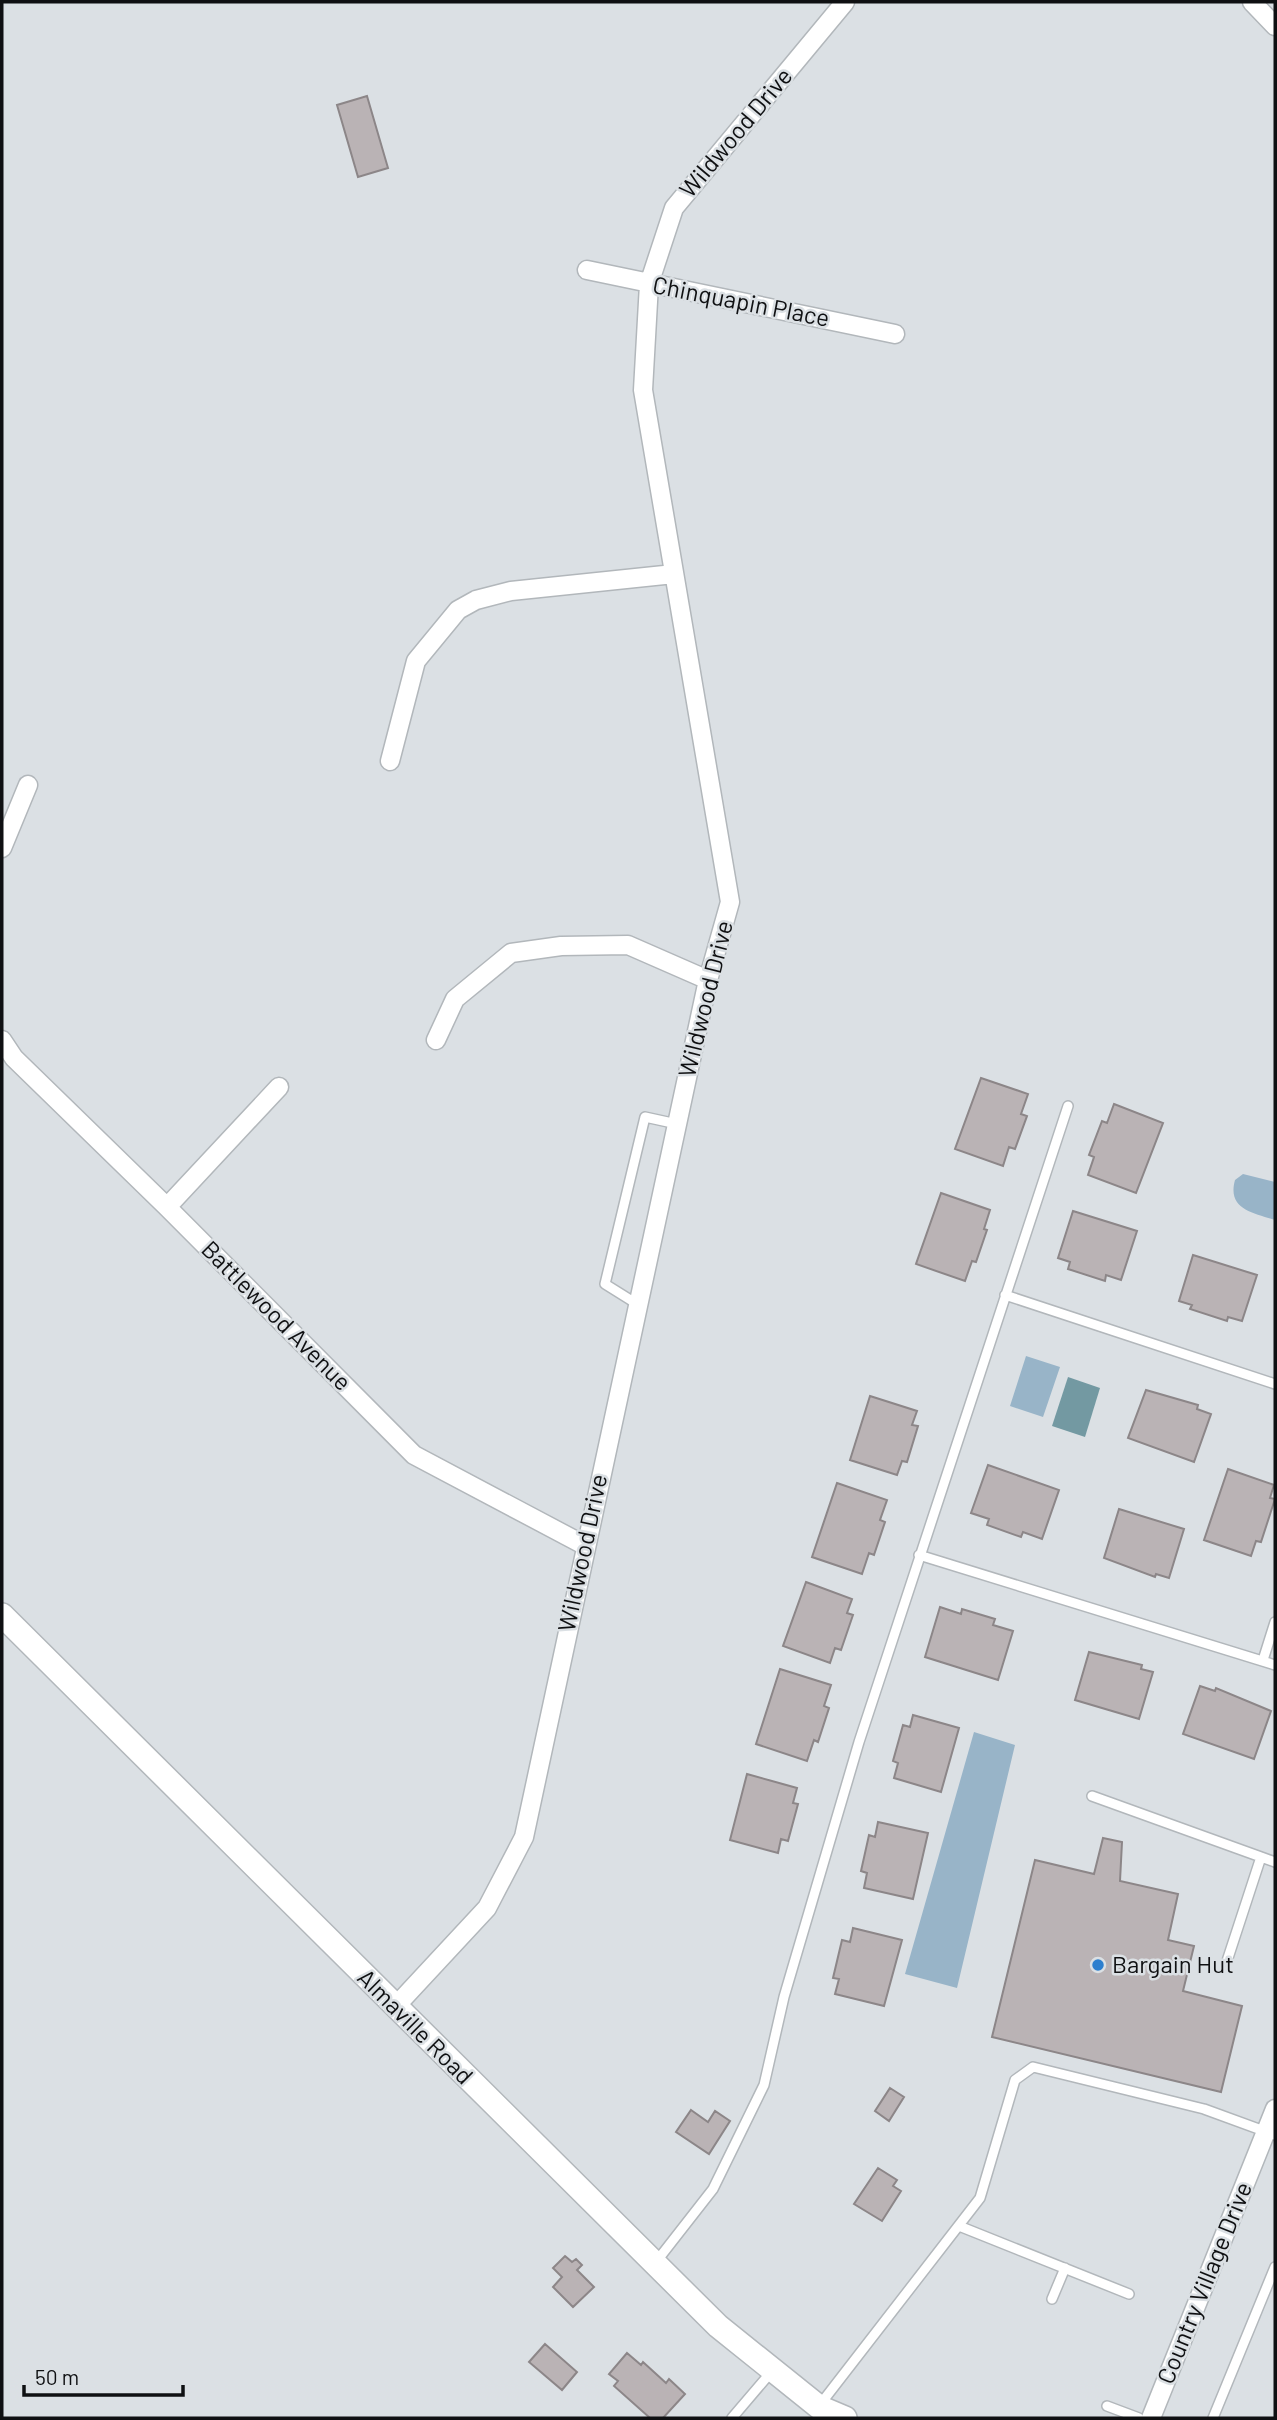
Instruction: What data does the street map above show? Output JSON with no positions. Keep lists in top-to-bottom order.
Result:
{
  "streets": {
    "street": [
      "Wildwood Drive",
      "Chinquapin Place",
      "Battlewood Avenue",
      "Almaville Road",
      "Country Village Drive"
    ]
  },
  "crossings": [
    ["Wildwood Drive", "Chinquapin Place"],
    ["Wildwood Drive", "Battlewood Avenue"],
    ["Wildwood Drive", "Almaville Road"]
  ],
  "places": ["Bargain Hut"],
  "scale_bar": "50 m"
}
